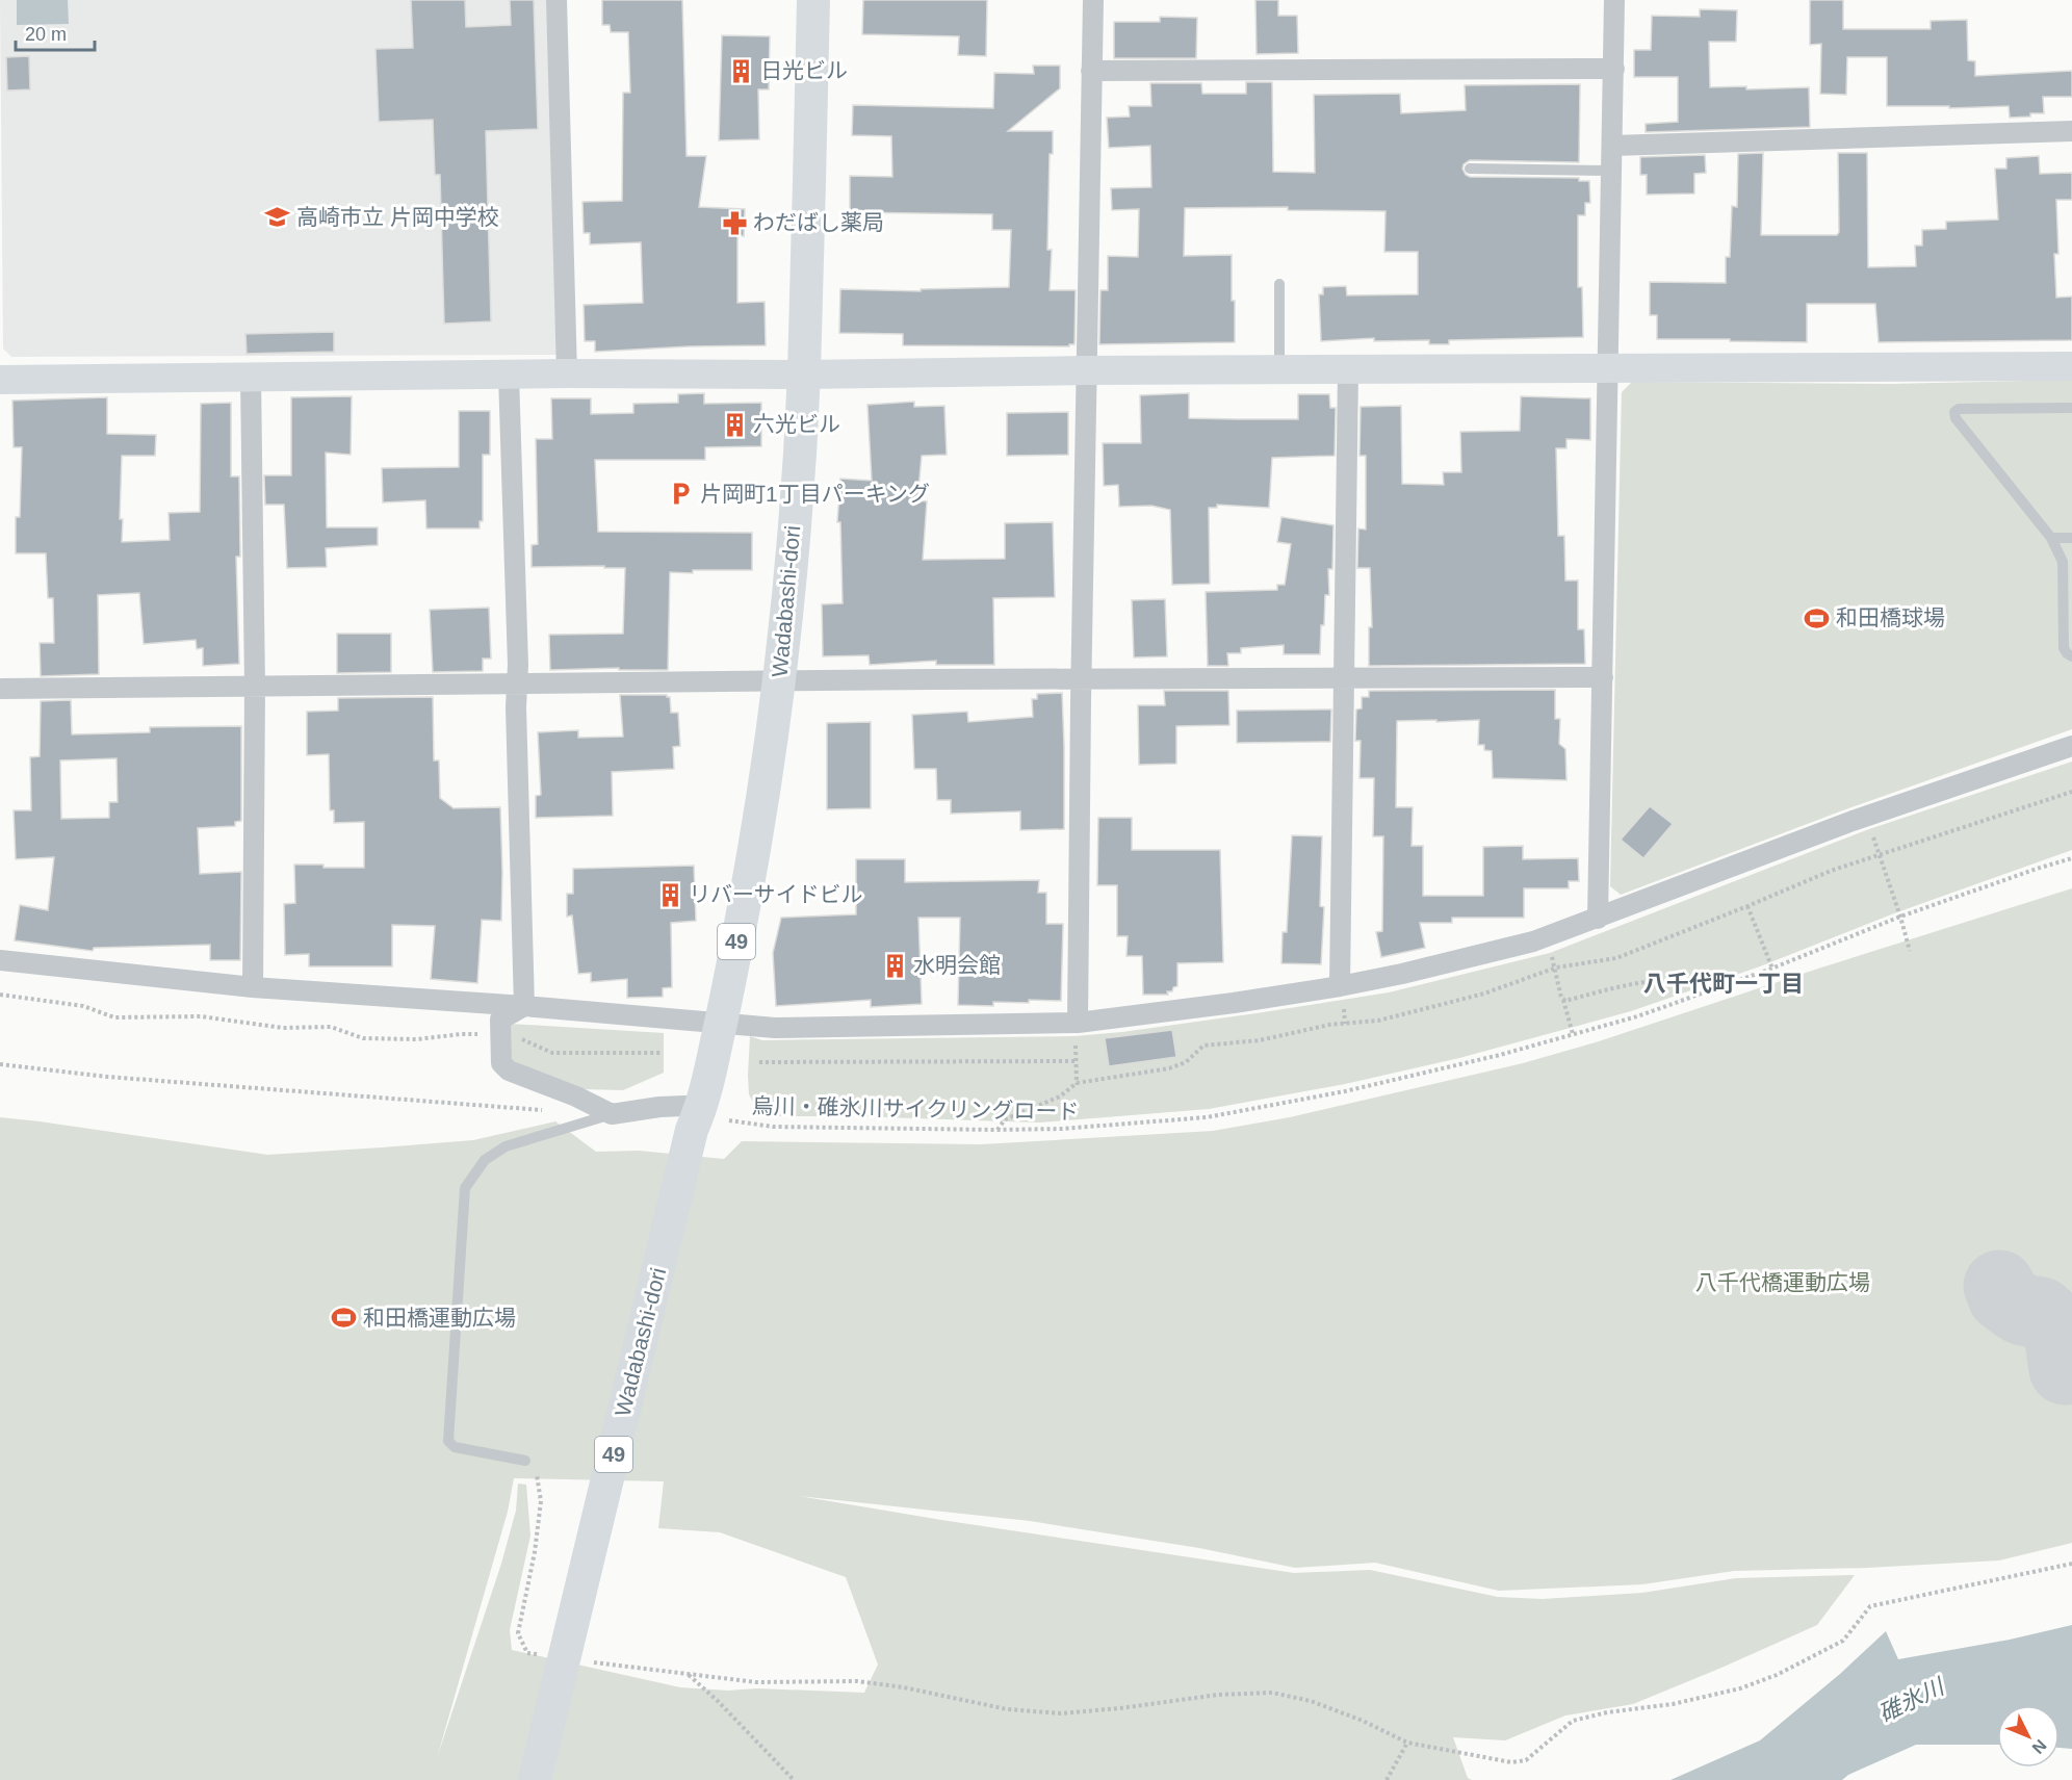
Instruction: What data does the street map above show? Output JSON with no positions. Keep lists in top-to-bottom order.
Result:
{
  "streets": {
    "main road": ["Wadabashi-dori", "49"],
    "path": ["烏川・碓氷川サイクリングロード"]
  },
  "crossings": [
    ["Wadabashi-dori", "烏川・碓氷川サイクリングロード"]
  ],
  "districts": ["八千代町一丁目"],
  "water": ["碓氷川"],
  "parks": ["八千代橋運動広場"],
  "places": {
    "building": [
      "日光ビル",
      "六光ビル",
      "リバーサイドビル",
      "水明会館"
    ],
    "school or university": ["高崎市立 片岡中学校"],
    "pharmacy": ["わだばし薬局"],
    "parking": ["片岡町1丁目パーキング"],
    "sports": ["和田橋球場", "和田橋運動広場"]
  },
  "scale_bar": "20 m",
  "north": "bottom right"
}
